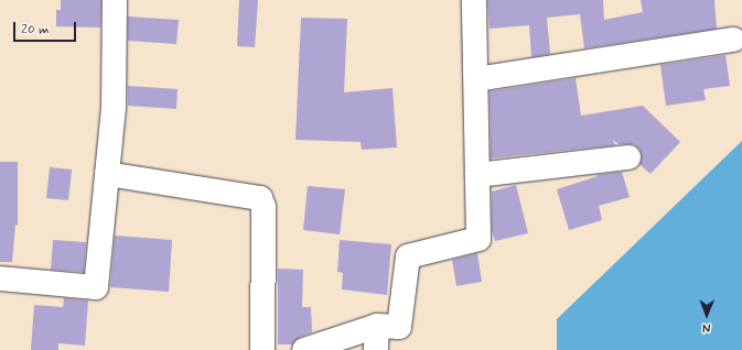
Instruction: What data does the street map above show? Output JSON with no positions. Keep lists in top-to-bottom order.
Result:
{
  "scale_bar": "20 m",
  "north": "bottom"
}
